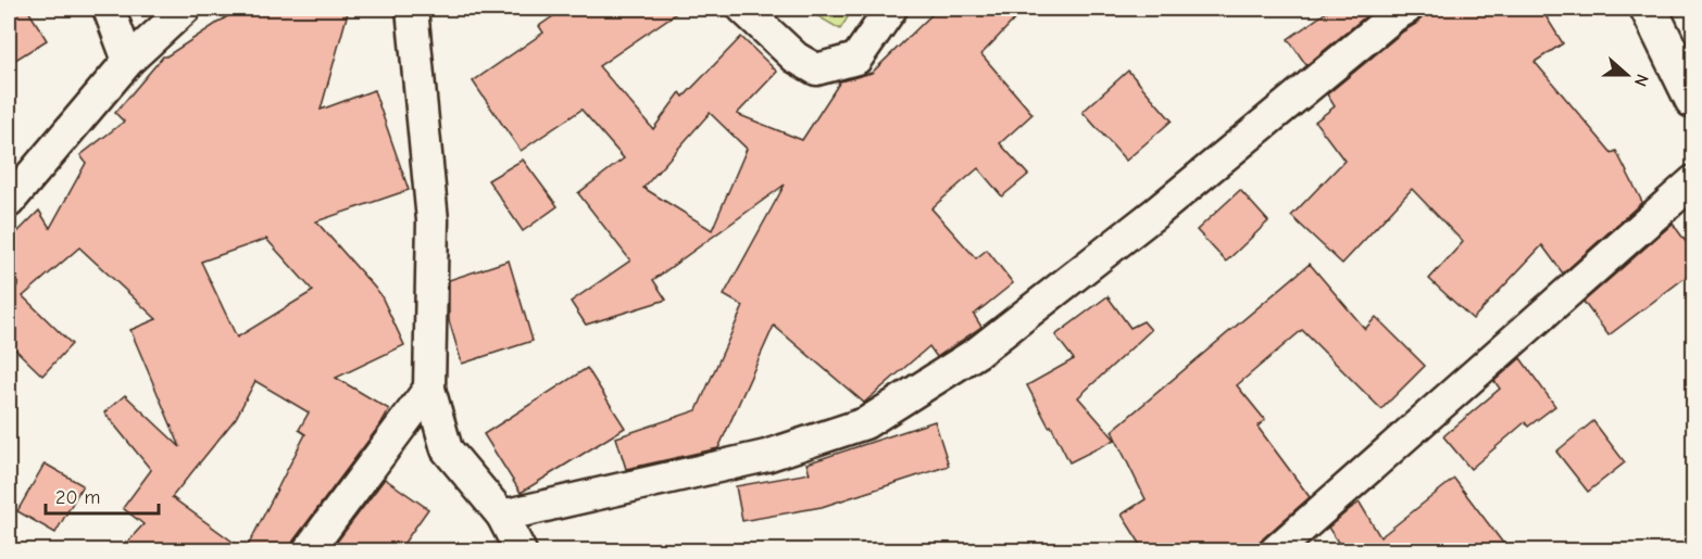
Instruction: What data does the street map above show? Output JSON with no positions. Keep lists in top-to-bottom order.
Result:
{
  "scale_bar": "20 m",
  "north": "right"
}
